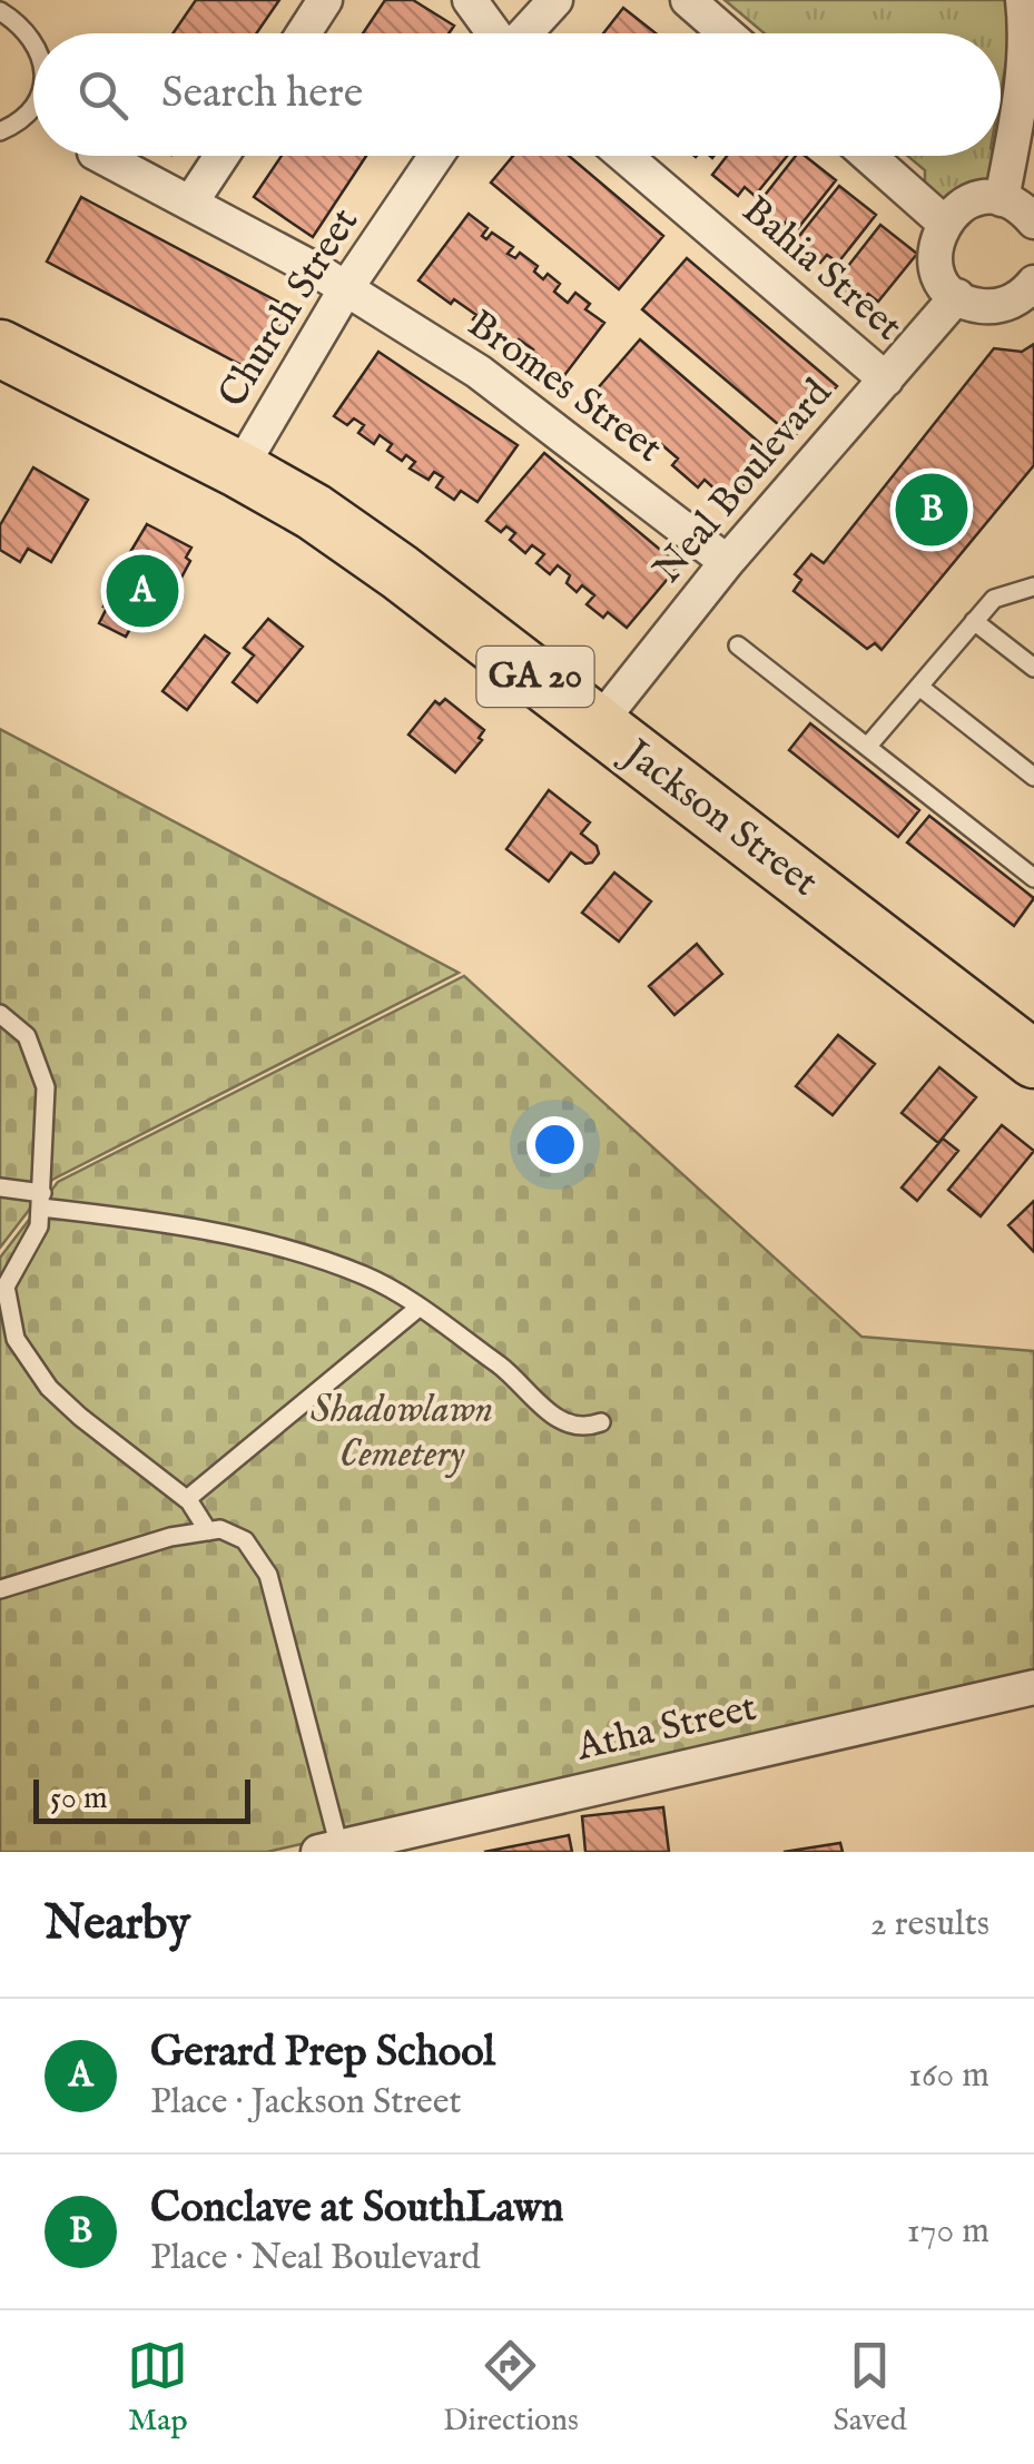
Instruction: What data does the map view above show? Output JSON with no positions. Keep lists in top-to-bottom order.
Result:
{
  "streets": {
    "highway": ["GA 20", "Jackson Street"],
    "street": [
      "Bahia Street",
      "Church Street",
      "Bromes Street",
      "Neal Boulevard",
      "Atha Street"
    ]
  },
  "crossings": [
    ["Bahia Street", "Neal Boulevard"],
    ["Church Street", "Bromes Street"],
    ["Church Street", "Jackson Street"],
    ["Bromes Street", "Neal Boulevard"],
    ["Neal Boulevard", "Jackson Street"]
  ],
  "parks": ["Shadowlawn Cemetery"],
  "scale_bar": "50 m",
  "page": {
    "search": "Search here",
    "pins": ["B", "A"],
    "scale": "50 m",
    "heading": ["Nearby", "2 results"],
    "list": [
      {
        "mark": "A",
        "name": "Gerard Prep School",
        "note": "Place · Jackson Street",
        "value": "160 m"
      },
      {
        "mark": "B",
        "name": "Conclave at SouthLawn",
        "note": "Place · Neal Boulevard",
        "value": "170 m"
      }
    ],
    "nav": ["Map", "Directions", "Saved"]
  }
}
